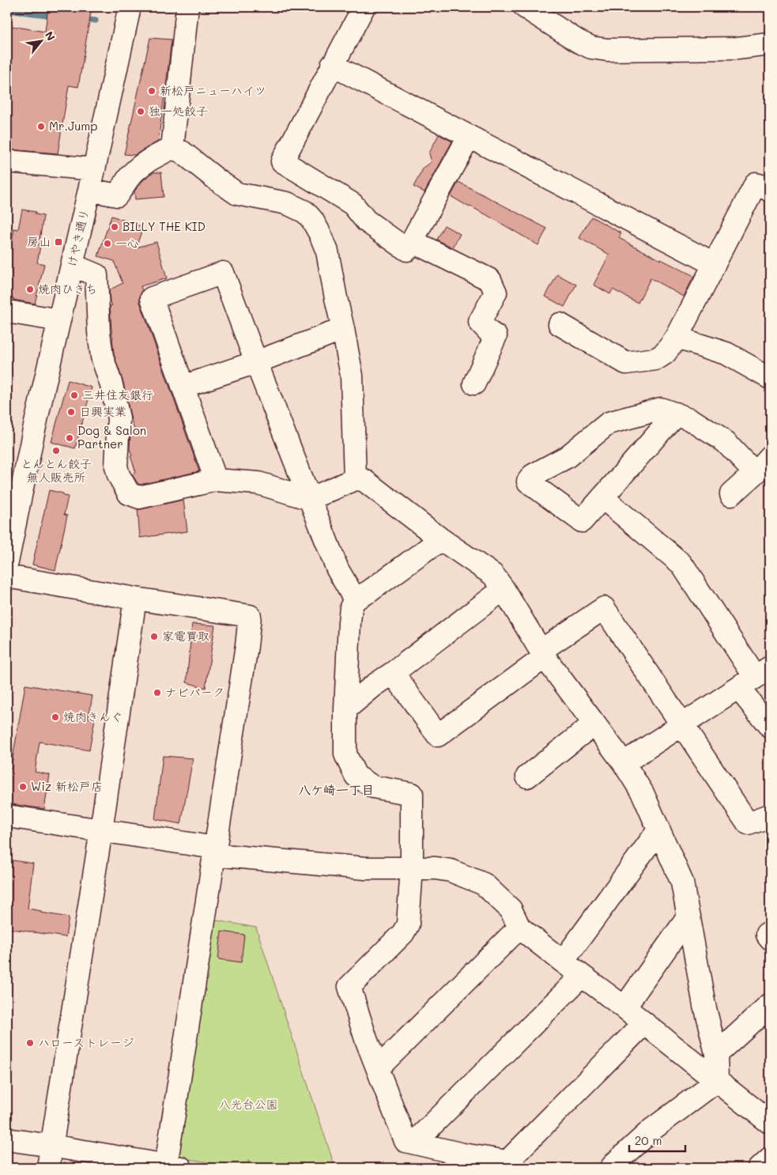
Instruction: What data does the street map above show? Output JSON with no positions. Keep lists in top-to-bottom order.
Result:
{
  "streets": {
    "street": ["けやき通り"]
  },
  "districts": ["八ケ崎一丁目"],
  "parks": ["八光台公園"],
  "places": {
    "other": [
      "新松戸ニューハイツ",
      "独一処餃子",
      "Mr.Jump",
      "BILLY THE KID",
      "一心",
      "焼肉ひきち",
      "三井住友銀行",
      "日興実業",
      "Dog & Salon Partner",
      "とんとん餃子 無人販売所",
      "家電買取",
      "ナビパーク",
      "焼肉きんぐ",
      "Wiz 新松戸店",
      "ハローストレージ"
    ],
    "transit": ["房山"]
  },
  "scale_bar": "20 m",
  "north": "top right"
}
